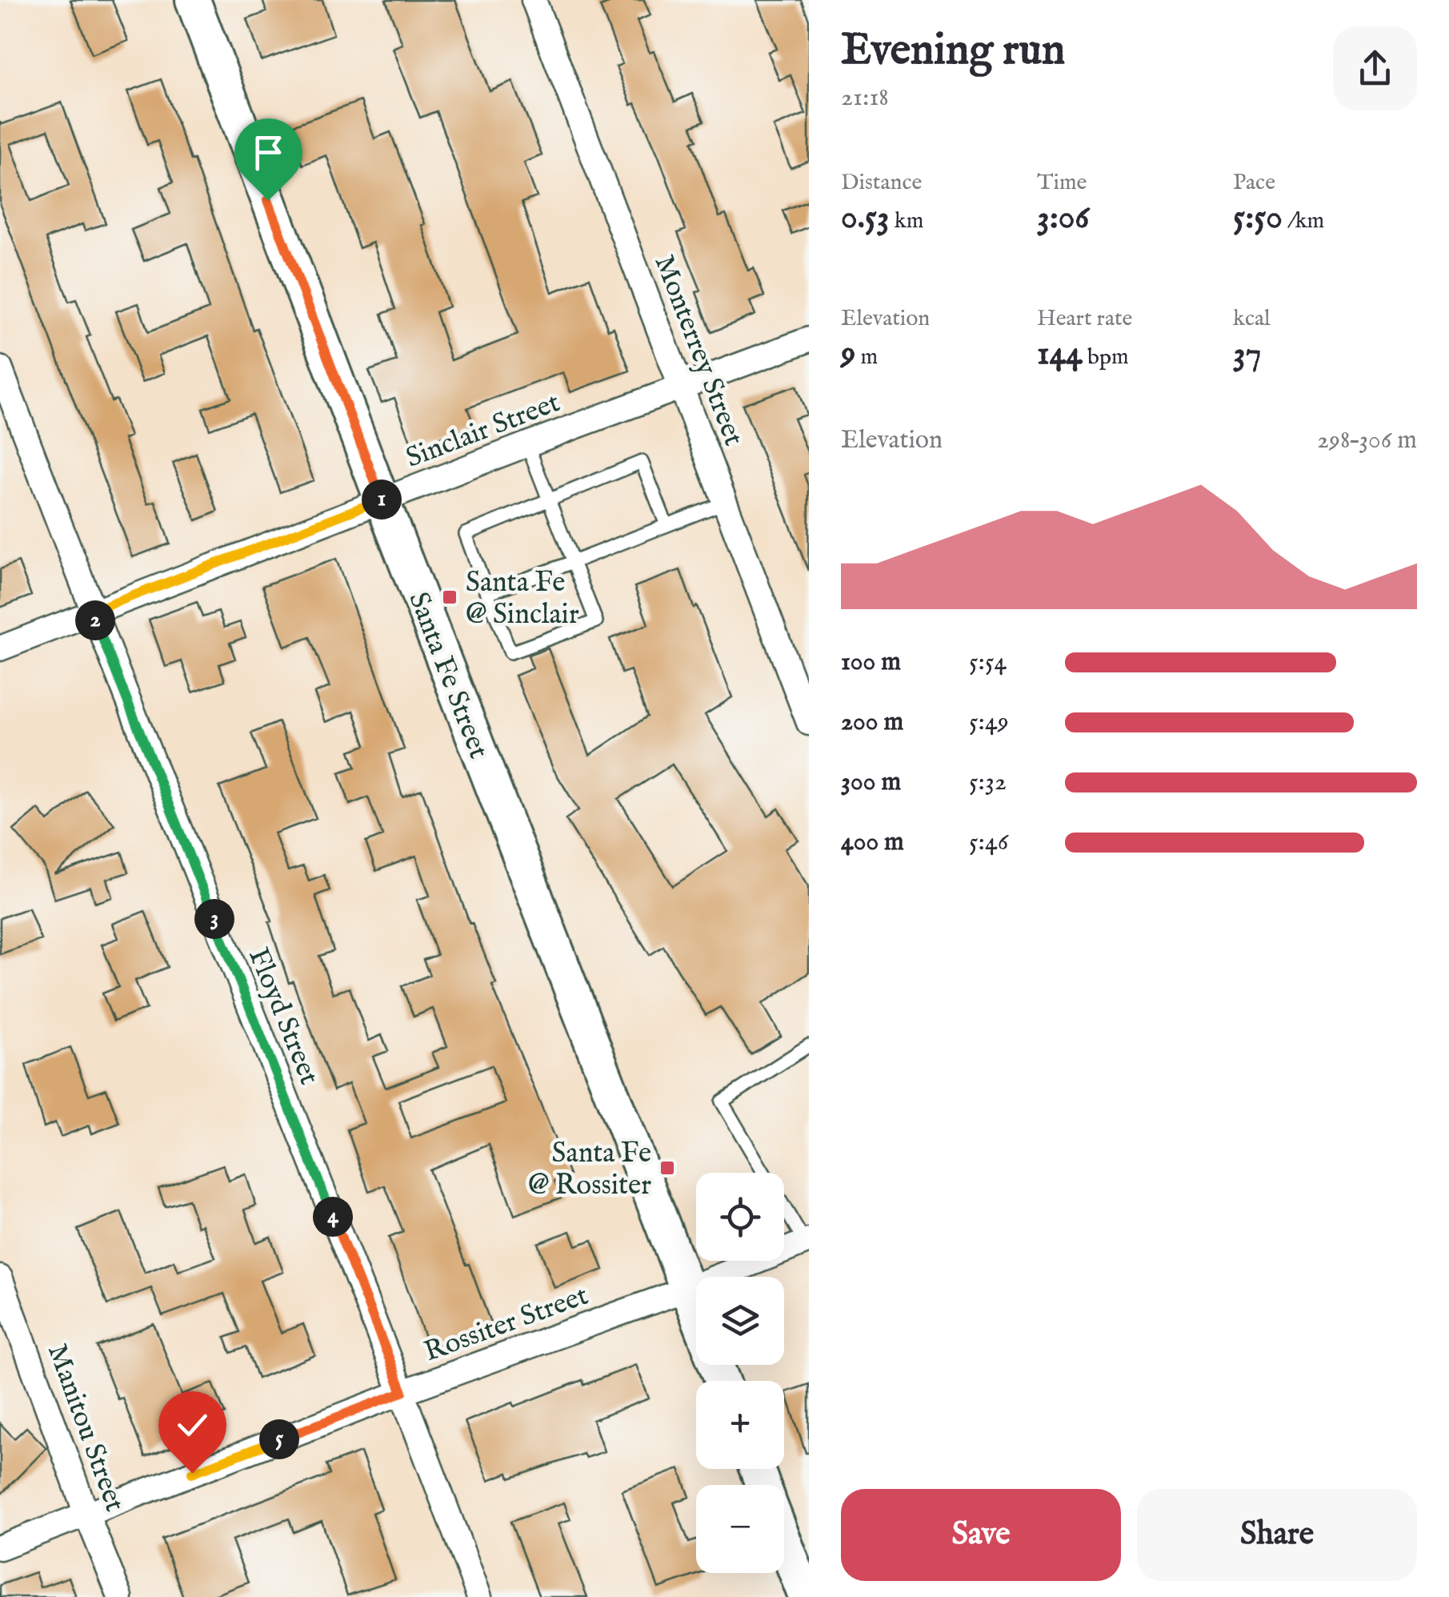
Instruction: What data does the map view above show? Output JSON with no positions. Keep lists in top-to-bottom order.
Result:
{
  "streets": {
    "main road": ["Santa Fe Street"],
    "street": [
      "Monterrey Street",
      "Sinclair Street",
      "Floyd Street",
      "Rossiter Street",
      "Manitou Street"
    ]
  },
  "crossings": [
    ["Monterrey Street", "Sinclair Street"],
    ["Sinclair Street", "Santa Fe Street"],
    ["Sinclair Street", "Floyd Street"],
    ["Santa Fe Street", "Rossiter Street"],
    ["Floyd Street", "Rossiter Street"],
    ["Rossiter Street", "Manitou Street"]
  ],
  "places": {
    "transit": ["Santa Fe @ Sinclair", "Santa Fe @ Rossiter"]
  },
  "page": {
    "heading": ["Evening run", "21:18"],
    "stats": [
      ["Distance", "0.53 km"],
      ["Time", "3:06"],
      ["Pace", "5:50 /km"],
      ["Elevation", "9 m"],
      ["Heart rate", "144 bpm"],
      ["kcal", "37"]
    ],
    "chart": ["Elevation", "298–306 m"],
    "pins": [
      "1",
      "2",
      "3",
      "4",
      "5"
    ],
    "list": [
      {
        "name": "100 m",
        "note": "5:54"
      },
      {
        "name": "200 m",
        "note": "5:49"
      },
      {
        "name": "300 m",
        "note": "5:32"
      },
      {
        "name": "400 m",
        "note": "5:46"
      }
    ],
    "map_buttons": ["+", "−"],
    "buttons": ["Save", "Share"]
  }
}
